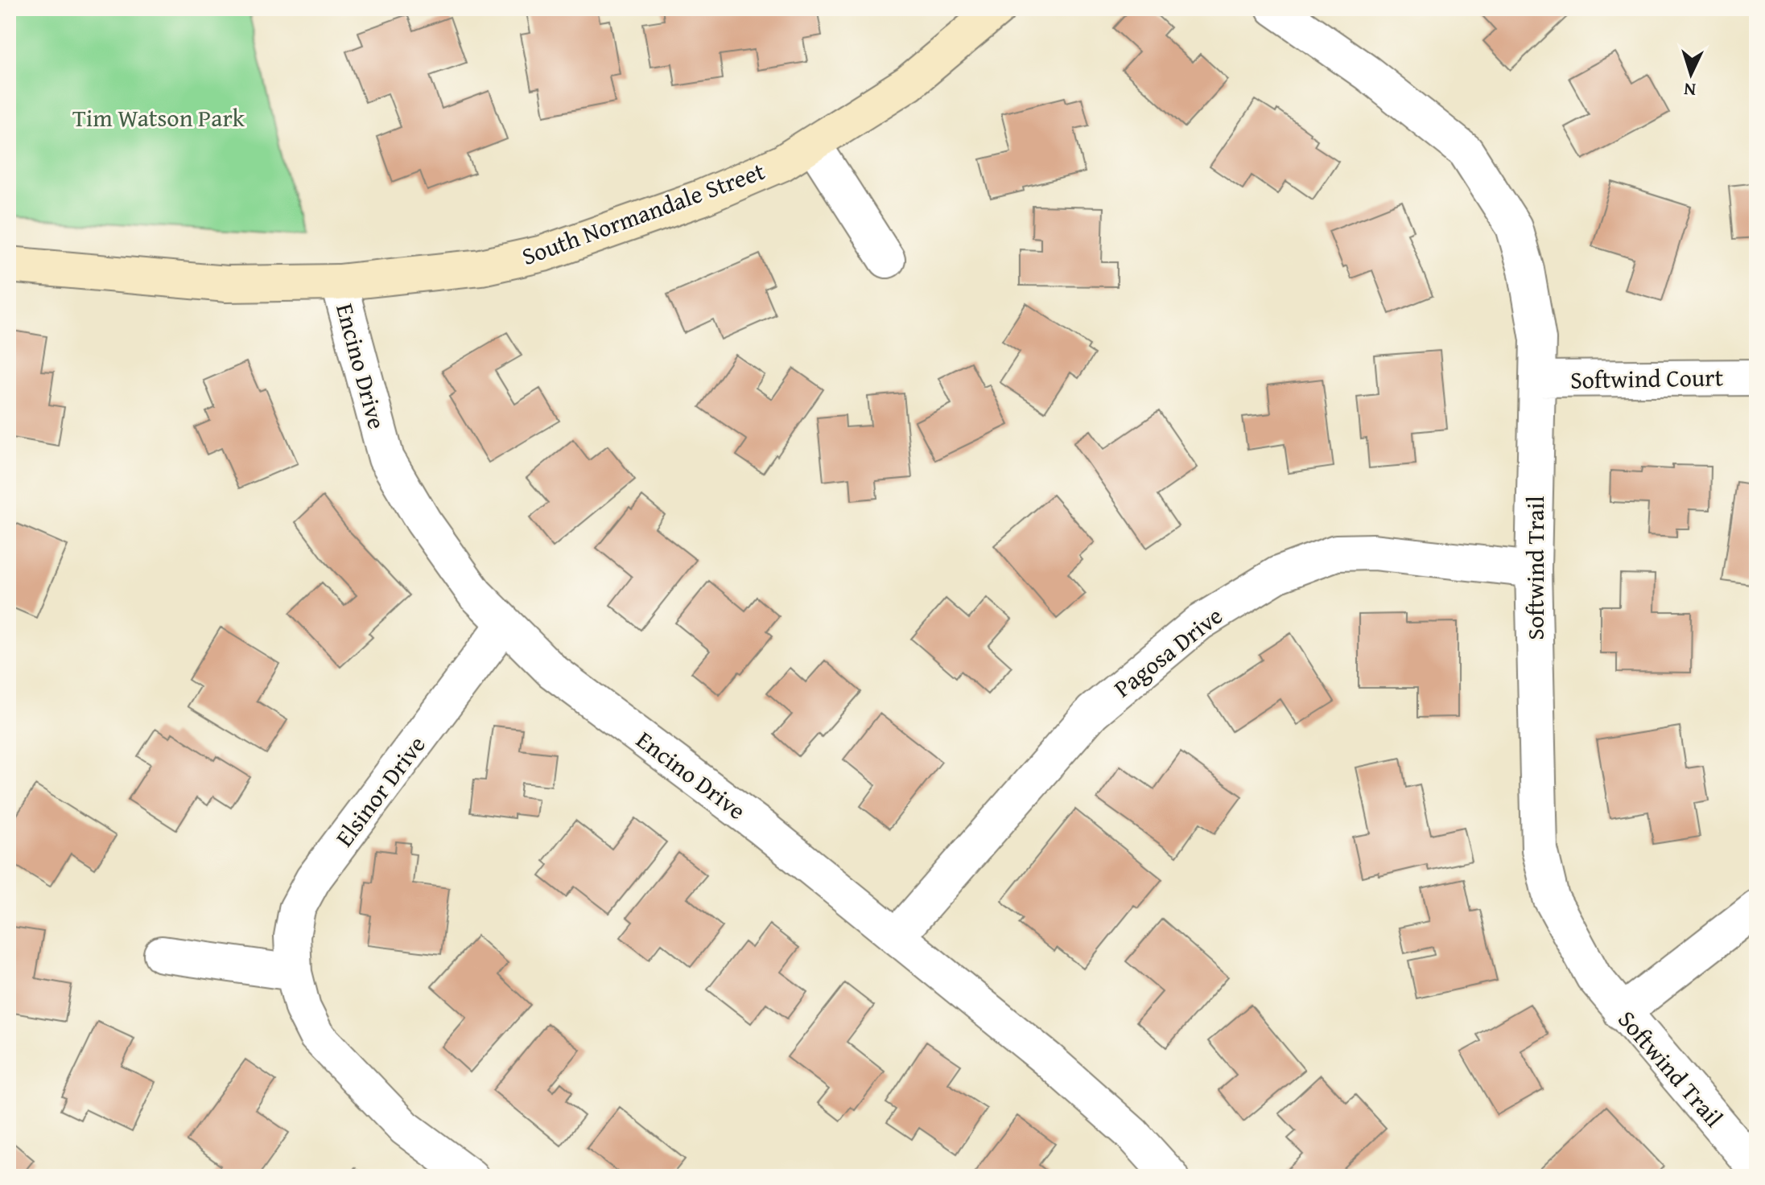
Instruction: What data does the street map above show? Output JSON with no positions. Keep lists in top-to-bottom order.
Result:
{
  "streets": {
    "street": [
      "South Normandale Street",
      "Encino Drive",
      "Softwind Court",
      "Softwind Trail",
      "Pagosa Drive",
      "Elsinor Drive"
    ]
  },
  "crossings": [
    ["South Normandale Street", "Encino Drive"],
    ["Encino Drive", "Pagosa Drive"],
    ["Encino Drive", "Elsinor Drive"],
    ["Softwind Court", "Softwind Trail"],
    ["Softwind Trail", "Pagosa Drive"]
  ],
  "parks": ["Tim Watson Park"],
  "north": "bottom"
}
